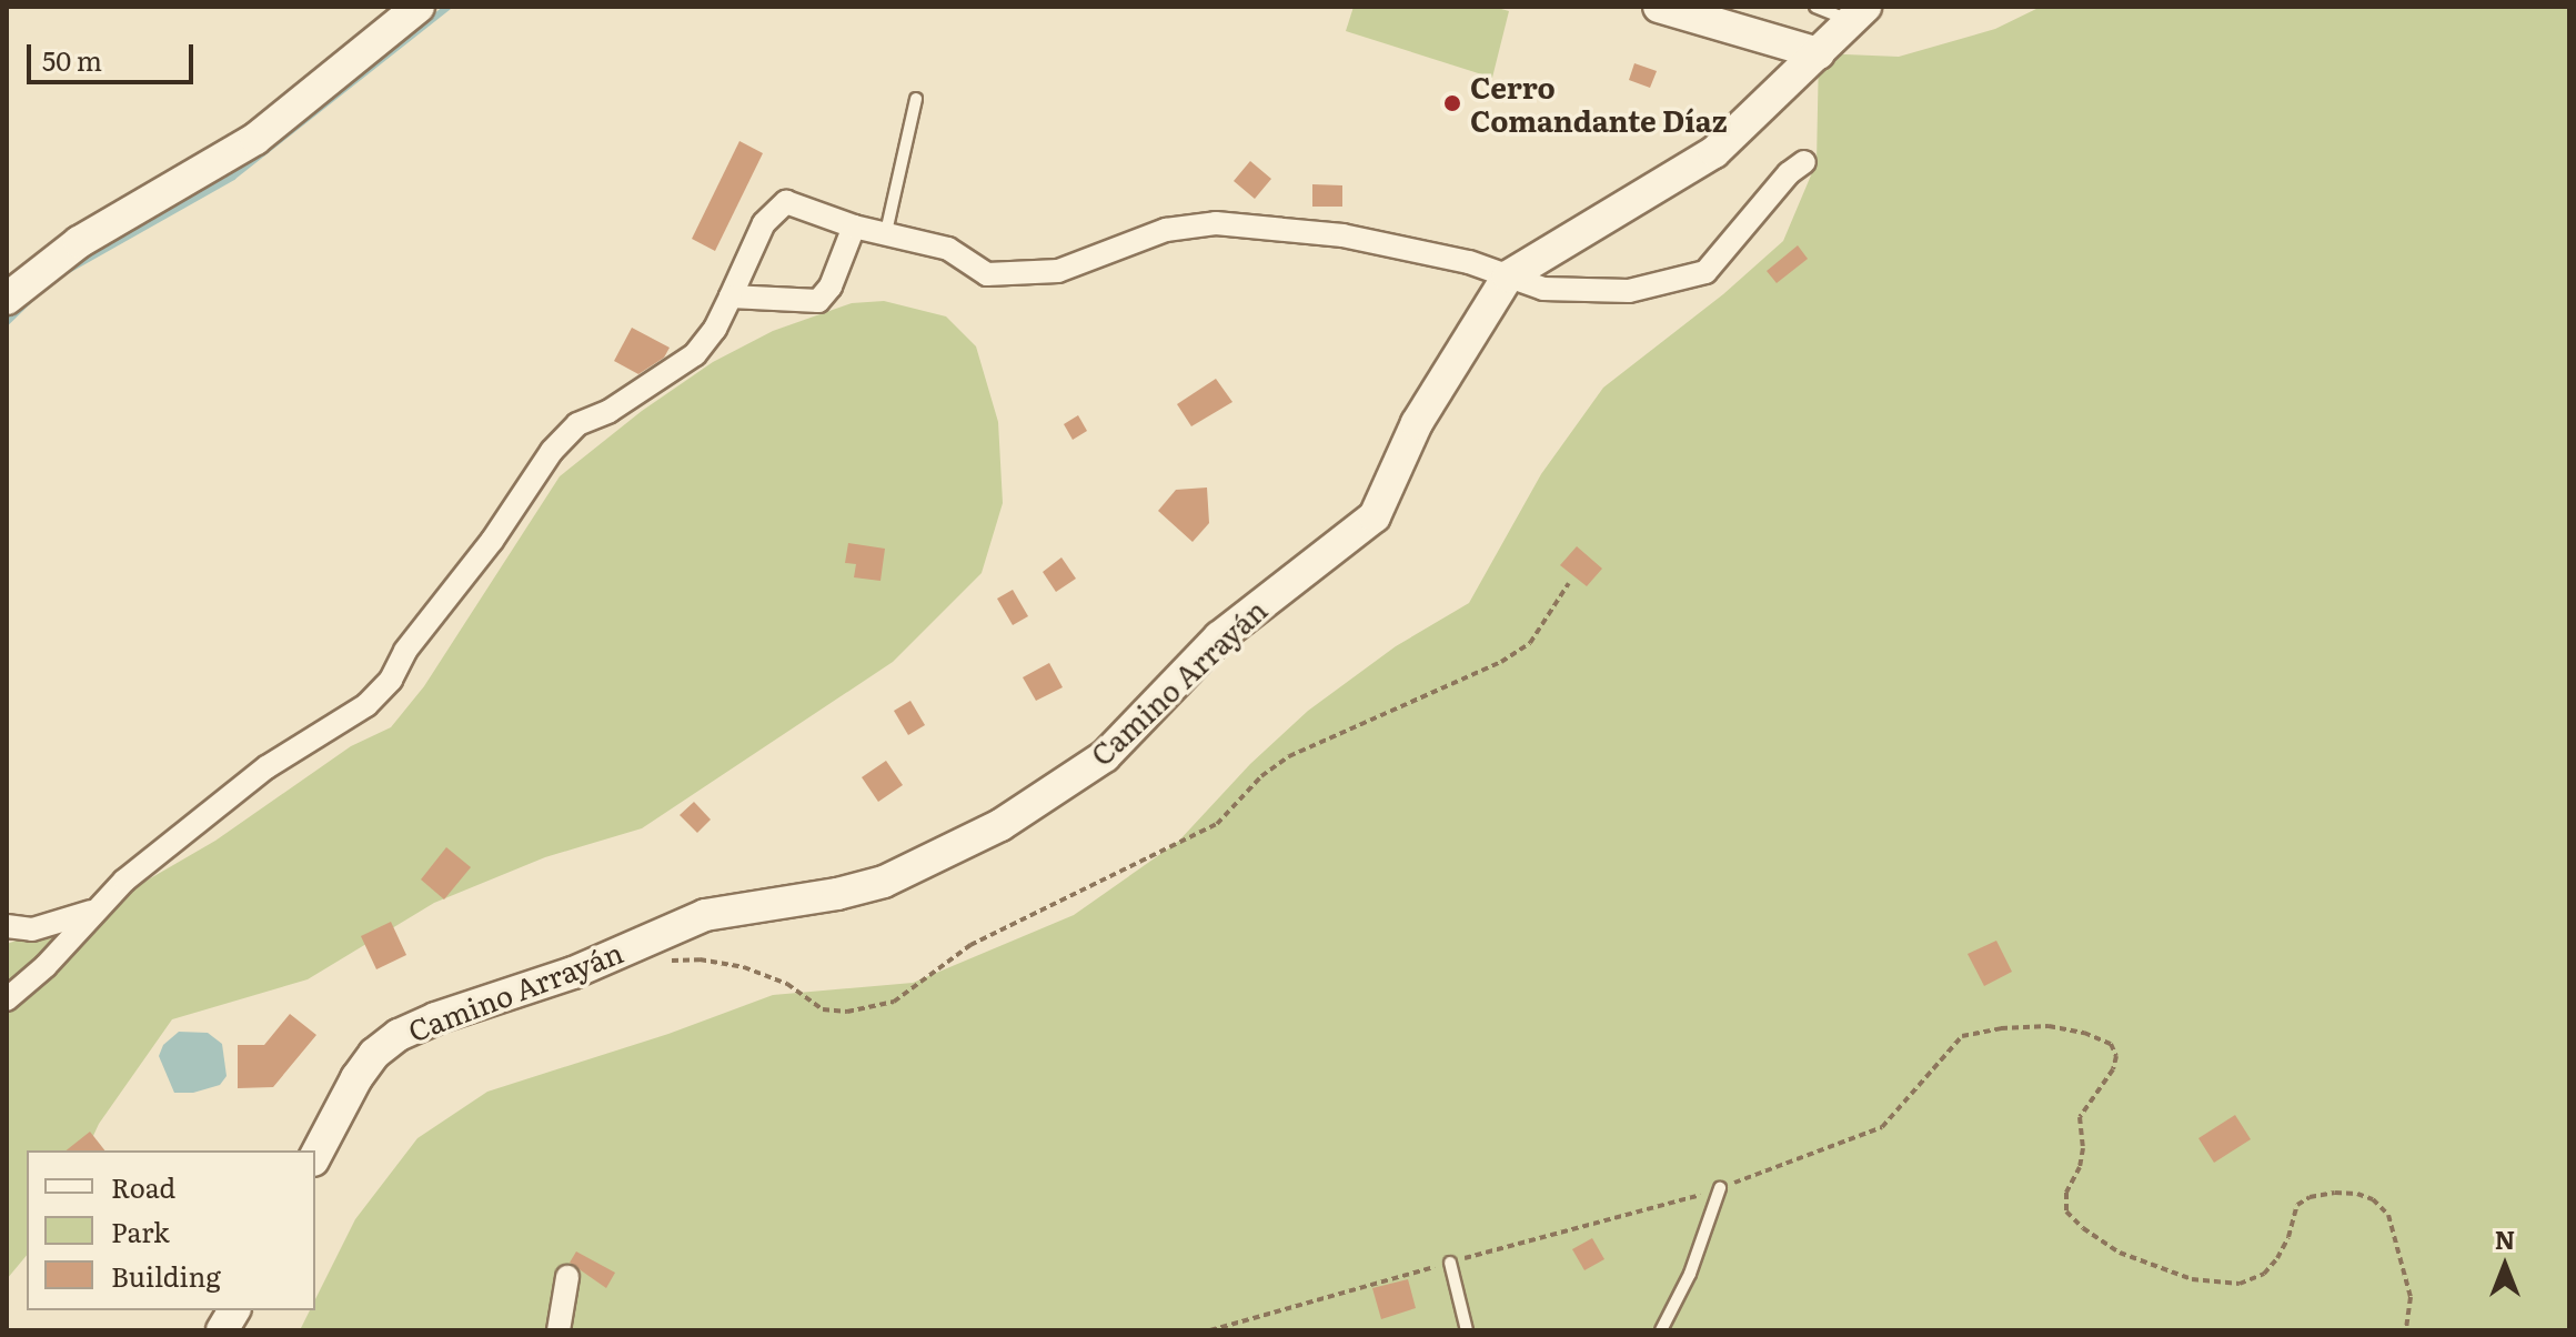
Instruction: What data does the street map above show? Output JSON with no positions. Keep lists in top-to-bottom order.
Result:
{
  "streets": {
    "street": ["Camino Arrayán"]
  },
  "places": ["Cerro Comandante Díaz"],
  "legend": ["Road", "Park", "Building"],
  "scale_bar": "50 m",
  "north": "top"
}
